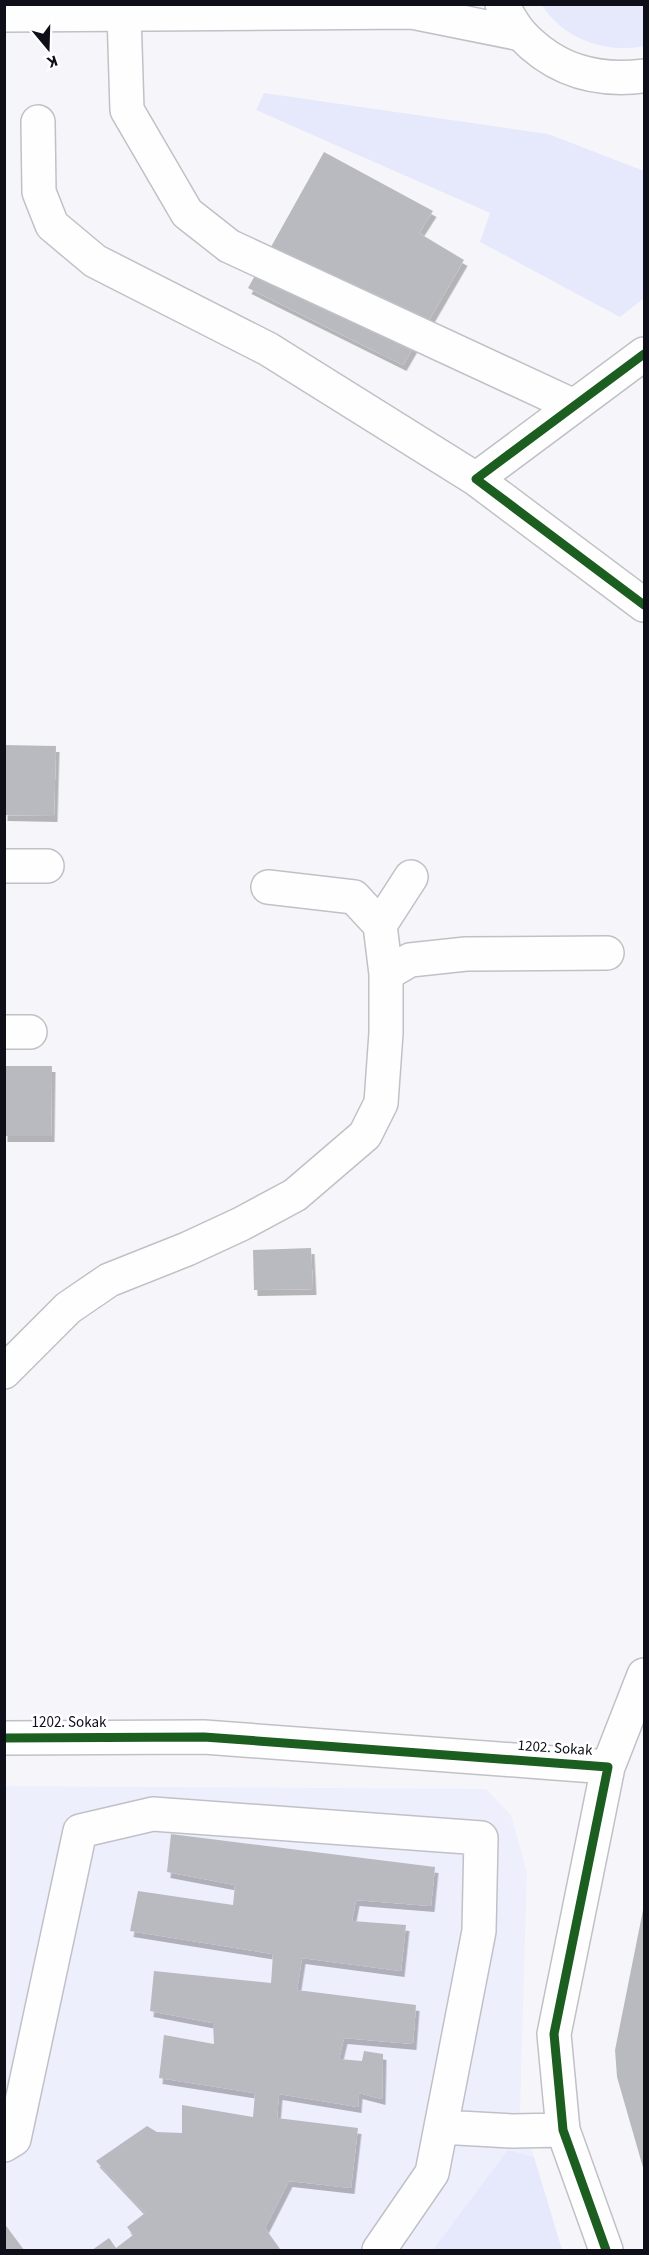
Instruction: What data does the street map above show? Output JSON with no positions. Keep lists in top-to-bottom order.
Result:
{
  "streets": {
    "main road": ["1202. Sokak"]
  },
  "north": "bottom"
}
